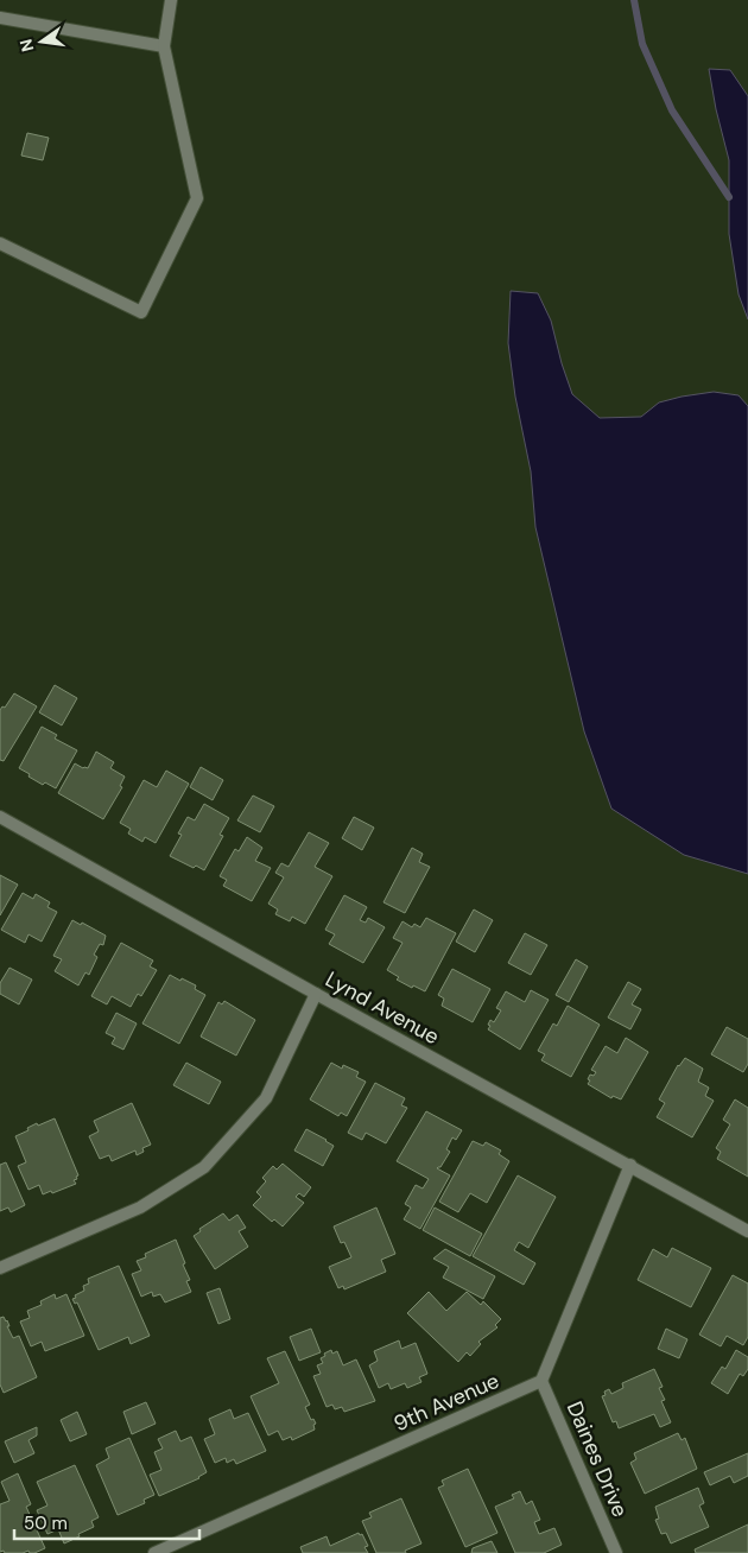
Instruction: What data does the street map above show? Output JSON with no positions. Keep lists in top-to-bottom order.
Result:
{
  "streets": {
    "street": ["Lynd Avenue", "9th Avenue", "Daines Drive"]
  },
  "crossings": [
    ["9th Avenue", "Daines Drive"]
  ],
  "scale_bar": "50 m",
  "north": "left"
}
